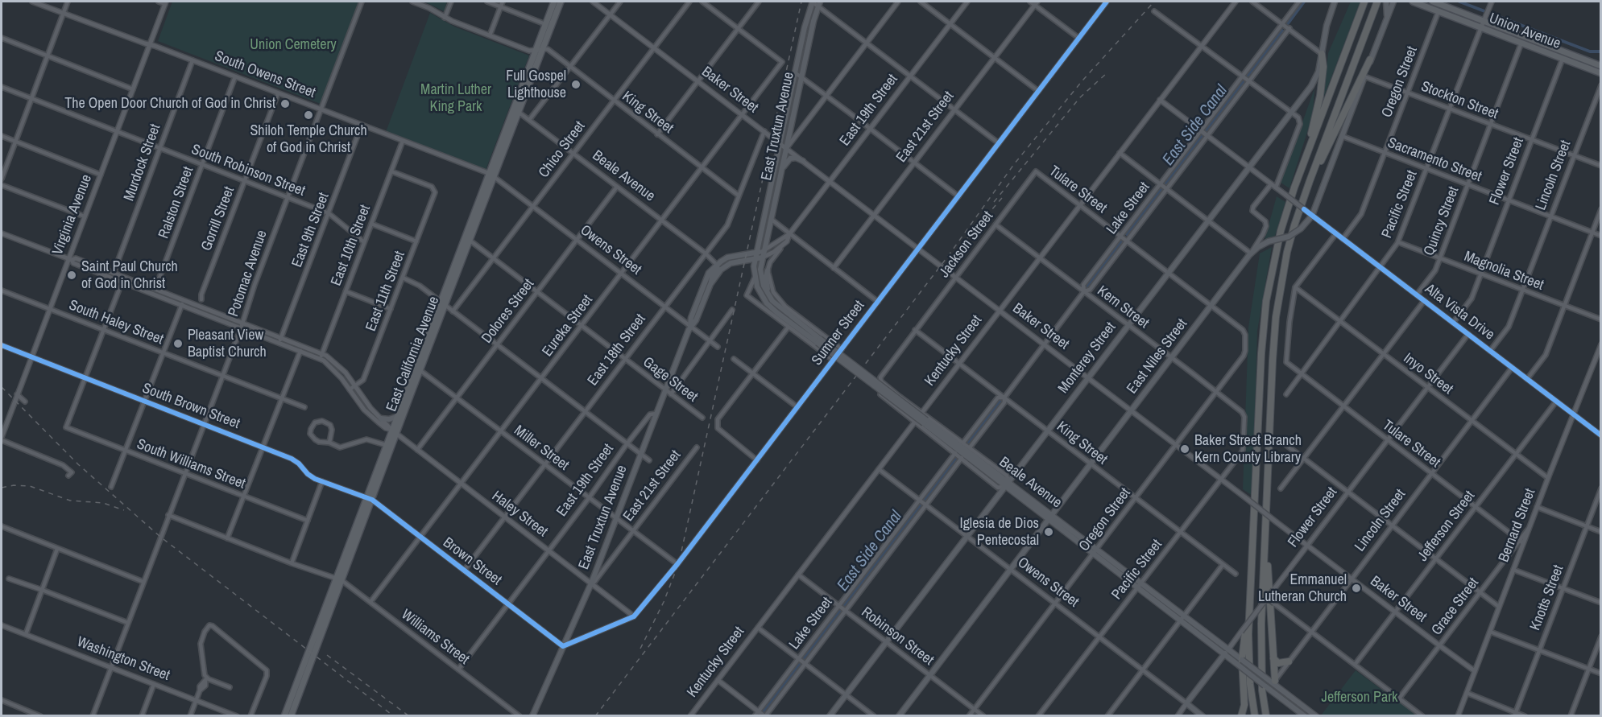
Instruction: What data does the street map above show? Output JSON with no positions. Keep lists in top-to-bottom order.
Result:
{
  "streets": {
    "main road": [
      "Union Avenue",
      "East Truxtun Avenue",
      "Flower Street",
      "Lincoln Street",
      "Beale Avenue",
      "Owens Street",
      "East California Avenue",
      "East Niles Street",
      "Monterey Street"
    ],
    "street": [
      "South Owens Street",
      "Oregon Street",
      "Baker Street",
      "Stockton Street",
      "East 19th Street",
      "King Street",
      "East 21st Street",
      "Chico Street",
      "Sacramento Street",
      "Murdock Street",
      "South Robinson Street",
      "Tulare Street",
      "Ralston Street",
      "Pacific Street",
      "Lake Street",
      "Virginia Avenue",
      "Gorrill Street",
      "Quincy Street",
      "East 9th Street",
      "Jackson Street",
      "East 10th Street",
      "Magnolia Street",
      "Potomac Avenue",
      "East 11th Street",
      "Kern Street",
      "Dolores Street",
      "Alta Vista Drive",
      "South Haley Street",
      "Eureka Street",
      "Sumner Street",
      "East 18th Street",
      "Kentucky Street",
      "Inyo Street",
      "Gage Street",
      "South Brown Street",
      "Miller Street",
      "South Williams Street",
      "Haley Street",
      "Bernard Street",
      "Jefferson Street",
      "Brown Street",
      "Knotts Street",
      "Grace Street",
      "Robinson Street",
      "Williams Street",
      "Washington Street"
    ]
  },
  "crossings": [
    ["Union Avenue", "Oregon Street"],
    ["Union Avenue", "Flower Street"],
    ["Union Avenue", "Pacific Street"],
    ["Union Avenue", "Quincy Street"],
    ["South Owens Street", "Murdock Street"],
    ["South Owens Street", "Ralston Street"],
    ["South Owens Street", "Virginia Avenue"],
    ["South Owens Street", "Gorrill Street"],
    ["South Owens Street", "East 9th Street"],
    ["South Owens Street", "East 10th Street"],
    ["South Owens Street", "Owens Street"],
    ["South Owens Street", "Potomac Avenue"],
    ["South Owens Street", "East California Avenue"],
    ["Oregon Street", "Baker Street"],
    ["Oregon Street", "Stockton Street"],
    ["Oregon Street", "King Street"],
    ["Oregon Street", "Sacramento Street"],
    ["Oregon Street", "Beale Avenue"],
    ["Oregon Street", "Tulare Street"],
    ["Oregon Street", "Owens Street"],
    ["Oregon Street", "Kern Street"],
    ["Oregon Street", "Alta Vista Drive"],
    ["Oregon Street", "Robinson Street"],
    ["Baker Street", "East 19th Street"],
    ["Baker Street", "East Truxtun Avenue"],
    ["Baker Street", "East 21st Street"],
    ["Baker Street", "Chico Street"],
    ["Baker Street", "Flower Street"],
    ["Baker Street", "Lincoln Street"],
    ["Baker Street", "Pacific Street"],
    ["Baker Street", "Lake Street"],
    ["Baker Street", "Jackson Street"],
    ["Baker Street", "Eureka Street"],
    ["Baker Street", "Sumner Street"],
    ["Baker Street", "East 18th Street"],
    ["Baker Street", "Kentucky Street"],
    ["Baker Street", "East Niles Street"],
    ["Baker Street", "Monterey Street"],
    ["Baker Street", "Bernard Street"],
    ["Baker Street", "Jefferson Street"],
    ["Baker Street", "Grace Street"],
    ["Stockton Street", "Flower Street"],
    ["Stockton Street", "Lincoln Street"],
    ["Stockton Street", "Pacific Street"],
    ["Stockton Street", "Quincy Street"],
    ["Stockton Street", "East Niles Street"],
    ["East 19th Street", "East Truxtun Avenue"],
    ["East 19th Street", "Beale Avenue"],
    ["East 19th Street", "Miller Street"],
    ["East 19th Street", "Haley Street"],
    ["East 19th Street", "Brown Street"],
    ["East 19th Street", "Williams Street"],
    ["King Street", "Chico Street"],
    ["King Street", "Pacific Street"],
    ["King Street", "Lake Street"],
    ["King Street", "Jackson Street"],
    ["King Street", "Eureka Street"],
    ["King Street", "East 18th Street"],
    ["King Street", "Kentucky Street"],
    ["King Street", "East California Avenue"],
    ["King Street", "East Niles Street"],
    ["King Street", "Monterey Street"],
    ["East Truxtun Avenue", "East 21st Street"],
    ["East Truxtun Avenue", "Beale Avenue"],
    ["East Truxtun Avenue", "Owens Street"],
    ["East Truxtun Avenue", "Sumner Street"],
    ["East Truxtun Avenue", "Gage Street"],
    ["East Truxtun Avenue", "Miller Street"],
    ["East Truxtun Avenue", "Haley Street"],
    ["East Truxtun Avenue", "Brown Street"],
    ["East 21st Street", "Miller Street"],
    ["East 21st Street", "Haley Street"],
    ["Chico Street", "Beale Avenue"],
    ["Chico Street", "Owens Street"],
    ["Chico Street", "Gage Street"],
    ["Sacramento Street", "Flower Street"],
    ["Sacramento Street", "Lincoln Street"],
    ["Sacramento Street", "Pacific Street"],
    ["Sacramento Street", "Quincy Street"],
    ["Sacramento Street", "East Niles Street"],
    ["Murdock Street", "South Robinson Street"],
    ["South Robinson Street", "Ralston Street"],
    ["South Robinson Street", "Virginia Avenue"],
    ["South Robinson Street", "Gorrill Street"],
    ["South Robinson Street", "East 9th Street"],
    ["South Robinson Street", "East 10th Street"],
    ["South Robinson Street", "Potomac Avenue"],
    ["Flower Street", "Beale Avenue"],
    ["Flower Street", "Tulare Street"],
    ["Flower Street", "Owens Street"],
    ["Flower Street", "Magnolia Street"],
    ["Flower Street", "Alta Vista Drive"],
    ["Flower Street", "Inyo Street"],
    ["Lincoln Street", "Beale Avenue"],
    ["Lincoln Street", "Tulare Street"],
    ["Lincoln Street", "Magnolia Street"],
    ["Lincoln Street", "Alta Vista Drive"],
    ["Lincoln Street", "Inyo Street"],
    ["Beale Avenue", "Pacific Street"],
    ["Beale Avenue", "Dolores Street"],
    ["Beale Avenue", "Eureka Street"],
    ["Beale Avenue", "East 18th Street"],
    ["Beale Avenue", "East California Avenue"],
    ["Beale Avenue", "East Niles Street"],
    ["Beale Avenue", "Monterey Street"],
    ["Tulare Street", "Pacific Street"],
    ["Tulare Street", "Lake Street"],
    ["Tulare Street", "Jackson Street"],
    ["Tulare Street", "Kentucky Street"],
    ["Tulare Street", "East Niles Street"],
    ["Tulare Street", "Monterey Street"],
    ["Tulare Street", "Inyo Street"],
    ["Tulare Street", "Bernard Street"],
    ["Tulare Street", "Jefferson Street"],
    ["Tulare Street", "Grace Street"],
    ["Pacific Street", "Owens Street"],
    ["Pacific Street", "Magnolia Street"],
    ["Pacific Street", "Kern Street"],
    ["Pacific Street", "Alta Vista Drive"],
    ["Pacific Street", "Inyo Street"],
    ["Lake Street", "Owens Street"],
    ["Lake Street", "Kern Street"],
    ["Lake Street", "Alta Vista Drive"],
    ["Lake Street", "Robinson Street"],
    ["Virginia Avenue", "South Haley Street"],
    ["Virginia Avenue", "South Brown Street"],
    ["Quincy Street", "Magnolia Street"],
    ["Quincy Street", "Alta Vista Drive"],
    ["Jackson Street", "Kern Street"],
    ["East 10th Street", "East 11th Street"],
    ["Owens Street", "Dolores Street"],
    ["Owens Street", "Eureka Street"],
    ["Owens Street", "East 18th Street"],
    ["Owens Street", "Kentucky Street"],
    ["Owens Street", "East California Avenue"],
    ["Owens Street", "East Niles Street"],
    ["Owens Street", "Monterey Street"],
    ["Potomac Avenue", "South Haley Street"],
    ["Potomac Avenue", "South Brown Street"],
    ["Potomac Avenue", "South Williams Street"],
    ["Potomac Avenue", "Williams Street"],
    ["Potomac Avenue", "Washington Street"],
    ["Kern Street", "Kentucky Street"],
    ["Kern Street", "East Niles Street"],
    ["Kern Street", "Monterey Street"],
    ["Dolores Street", "Gage Street"],
    ["Dolores Street", "Miller Street"],
    ["Dolores Street", "Haley Street"],
    ["Alta Vista Drive", "Kentucky Street"],
    ["Alta Vista Drive", "East Niles Street"],
    ["Alta Vista Drive", "Monterey Street"],
    ["Alta Vista Drive", "Bernard Street"],
    ["Alta Vista Drive", "Jefferson Street"],
    ["Eureka Street", "Gage Street"],
    ["Eureka Street", "Miller Street"],
    ["Eureka Street", "Haley Street"],
    ["Eureka Street", "Brown Street"],
    ["Eureka Street", "Williams Street"],
    ["Sumner Street", "Miller Street"],
    ["Sumner Street", "Haley Street"],
    ["Sumner Street", "Brown Street"],
    ["East 18th Street", "Gage Street"],
    ["East 18th Street", "Miller Street"],
    ["East 18th Street", "Haley Street"],
    ["East 18th Street", "Brown Street"],
    ["Kentucky Street", "Robinson Street"],
    ["East California Avenue", "Gage Street"],
    ["East California Avenue", "South Brown Street"],
    ["East California Avenue", "Miller Street"],
    ["East California Avenue", "Haley Street"],
    ["East California Avenue", "Brown Street"],
    ["East California Avenue", "Williams Street"],
    ["East Niles Street", "Robinson Street"],
    ["Monterey Street", "Robinson Street"],
    ["Inyo Street", "Bernard Street"],
    ["Inyo Street", "Jefferson Street"],
    ["South Brown Street", "South Williams Street"],
    ["South Brown Street", "Brown Street"],
    ["Bernard Street", "Grace Street"]
  ],
  "water": ["East Side Canal"],
  "parks": ["Union Cemetery", "Martin Luther King Park", "Jefferson Park"],
  "places": [
    "Full Gospel Lighthouse",
    "The Open Door Church of God in Christ",
    "Shiloh Temple Church of God in Christ",
    "Saint Paul Church of God in Christ",
    "Pleasant View Baptist Church",
    "Baker Street Branch Kern County Library",
    "Iglesia de Dios Pentecostal",
    "Emmanuel Lutheran Church"
  ]
}
